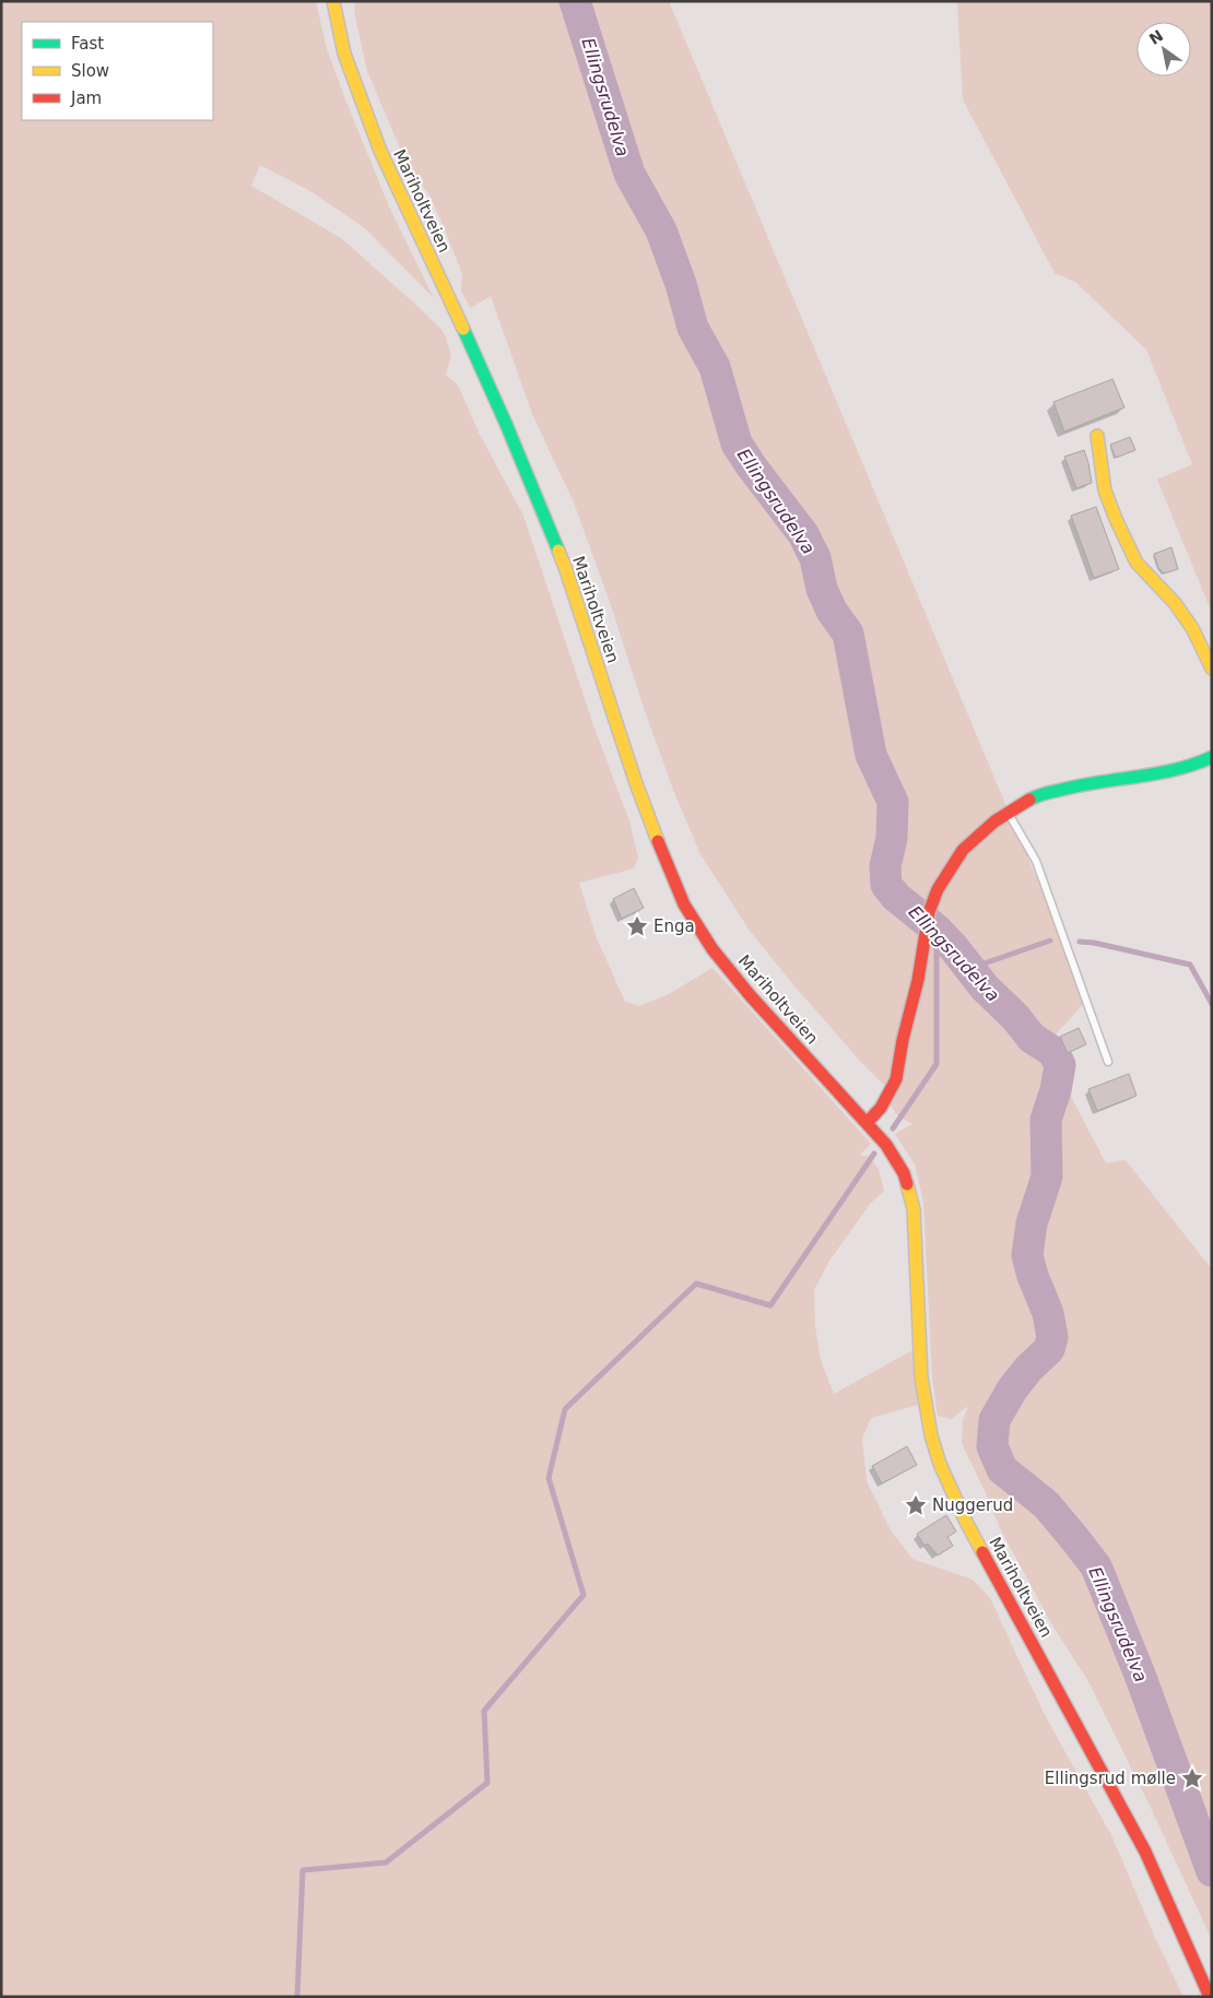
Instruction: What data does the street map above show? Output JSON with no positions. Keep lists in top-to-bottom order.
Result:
{
  "streets": {
    "street": ["Mariholtveien"]
  },
  "water": ["Ellingsrudelva"],
  "places": {
    "place": ["Enga", "Nuggerud", "Ellingsrud mølle"]
  },
  "legend": ["Fast", "Slow", "Jam"],
  "north": "top left"
}
